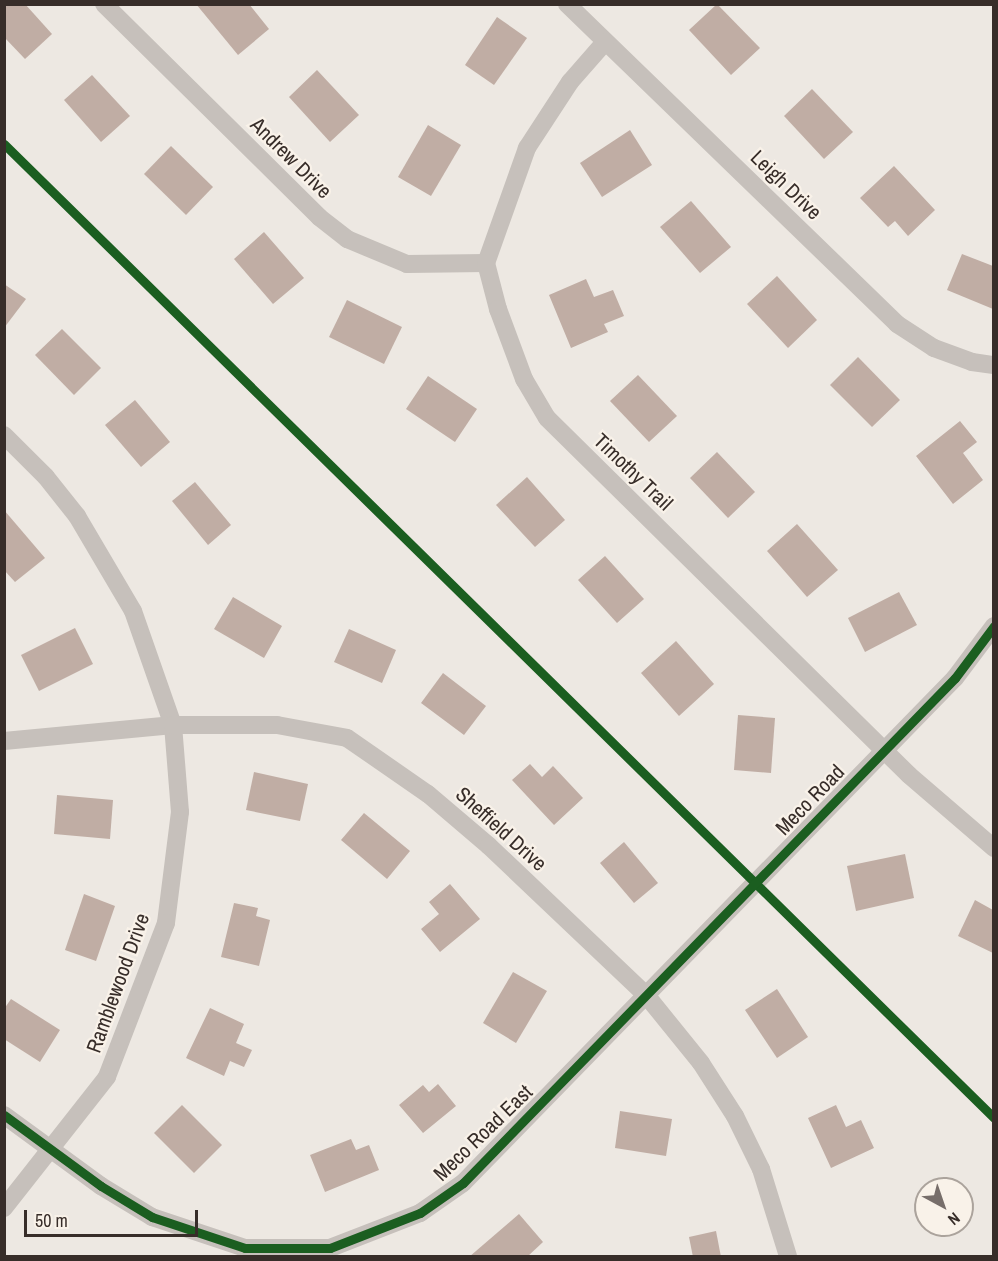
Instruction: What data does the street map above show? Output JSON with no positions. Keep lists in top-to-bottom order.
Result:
{
  "streets": {
    "street": [
      "Andrew Drive",
      "Leigh Drive",
      "Timothy Trail",
      "Meco Road",
      "Sheffield Drive",
      "Ramblewood Drive",
      "Meco Road East"
    ]
  },
  "crossings": [
    ["Andrew Drive", "Timothy Trail"],
    ["Timothy Trail", "Meco Road"],
    ["Meco Road", "Sheffield Drive"],
    ["Meco Road", "Meco Road East"],
    ["Sheffield Drive", "Ramblewood Drive"],
    ["Sheffield Drive", "Meco Road East"],
    ["Ramblewood Drive", "Meco Road East"]
  ],
  "scale_bar": "50 m",
  "north": "bottom right"
}
